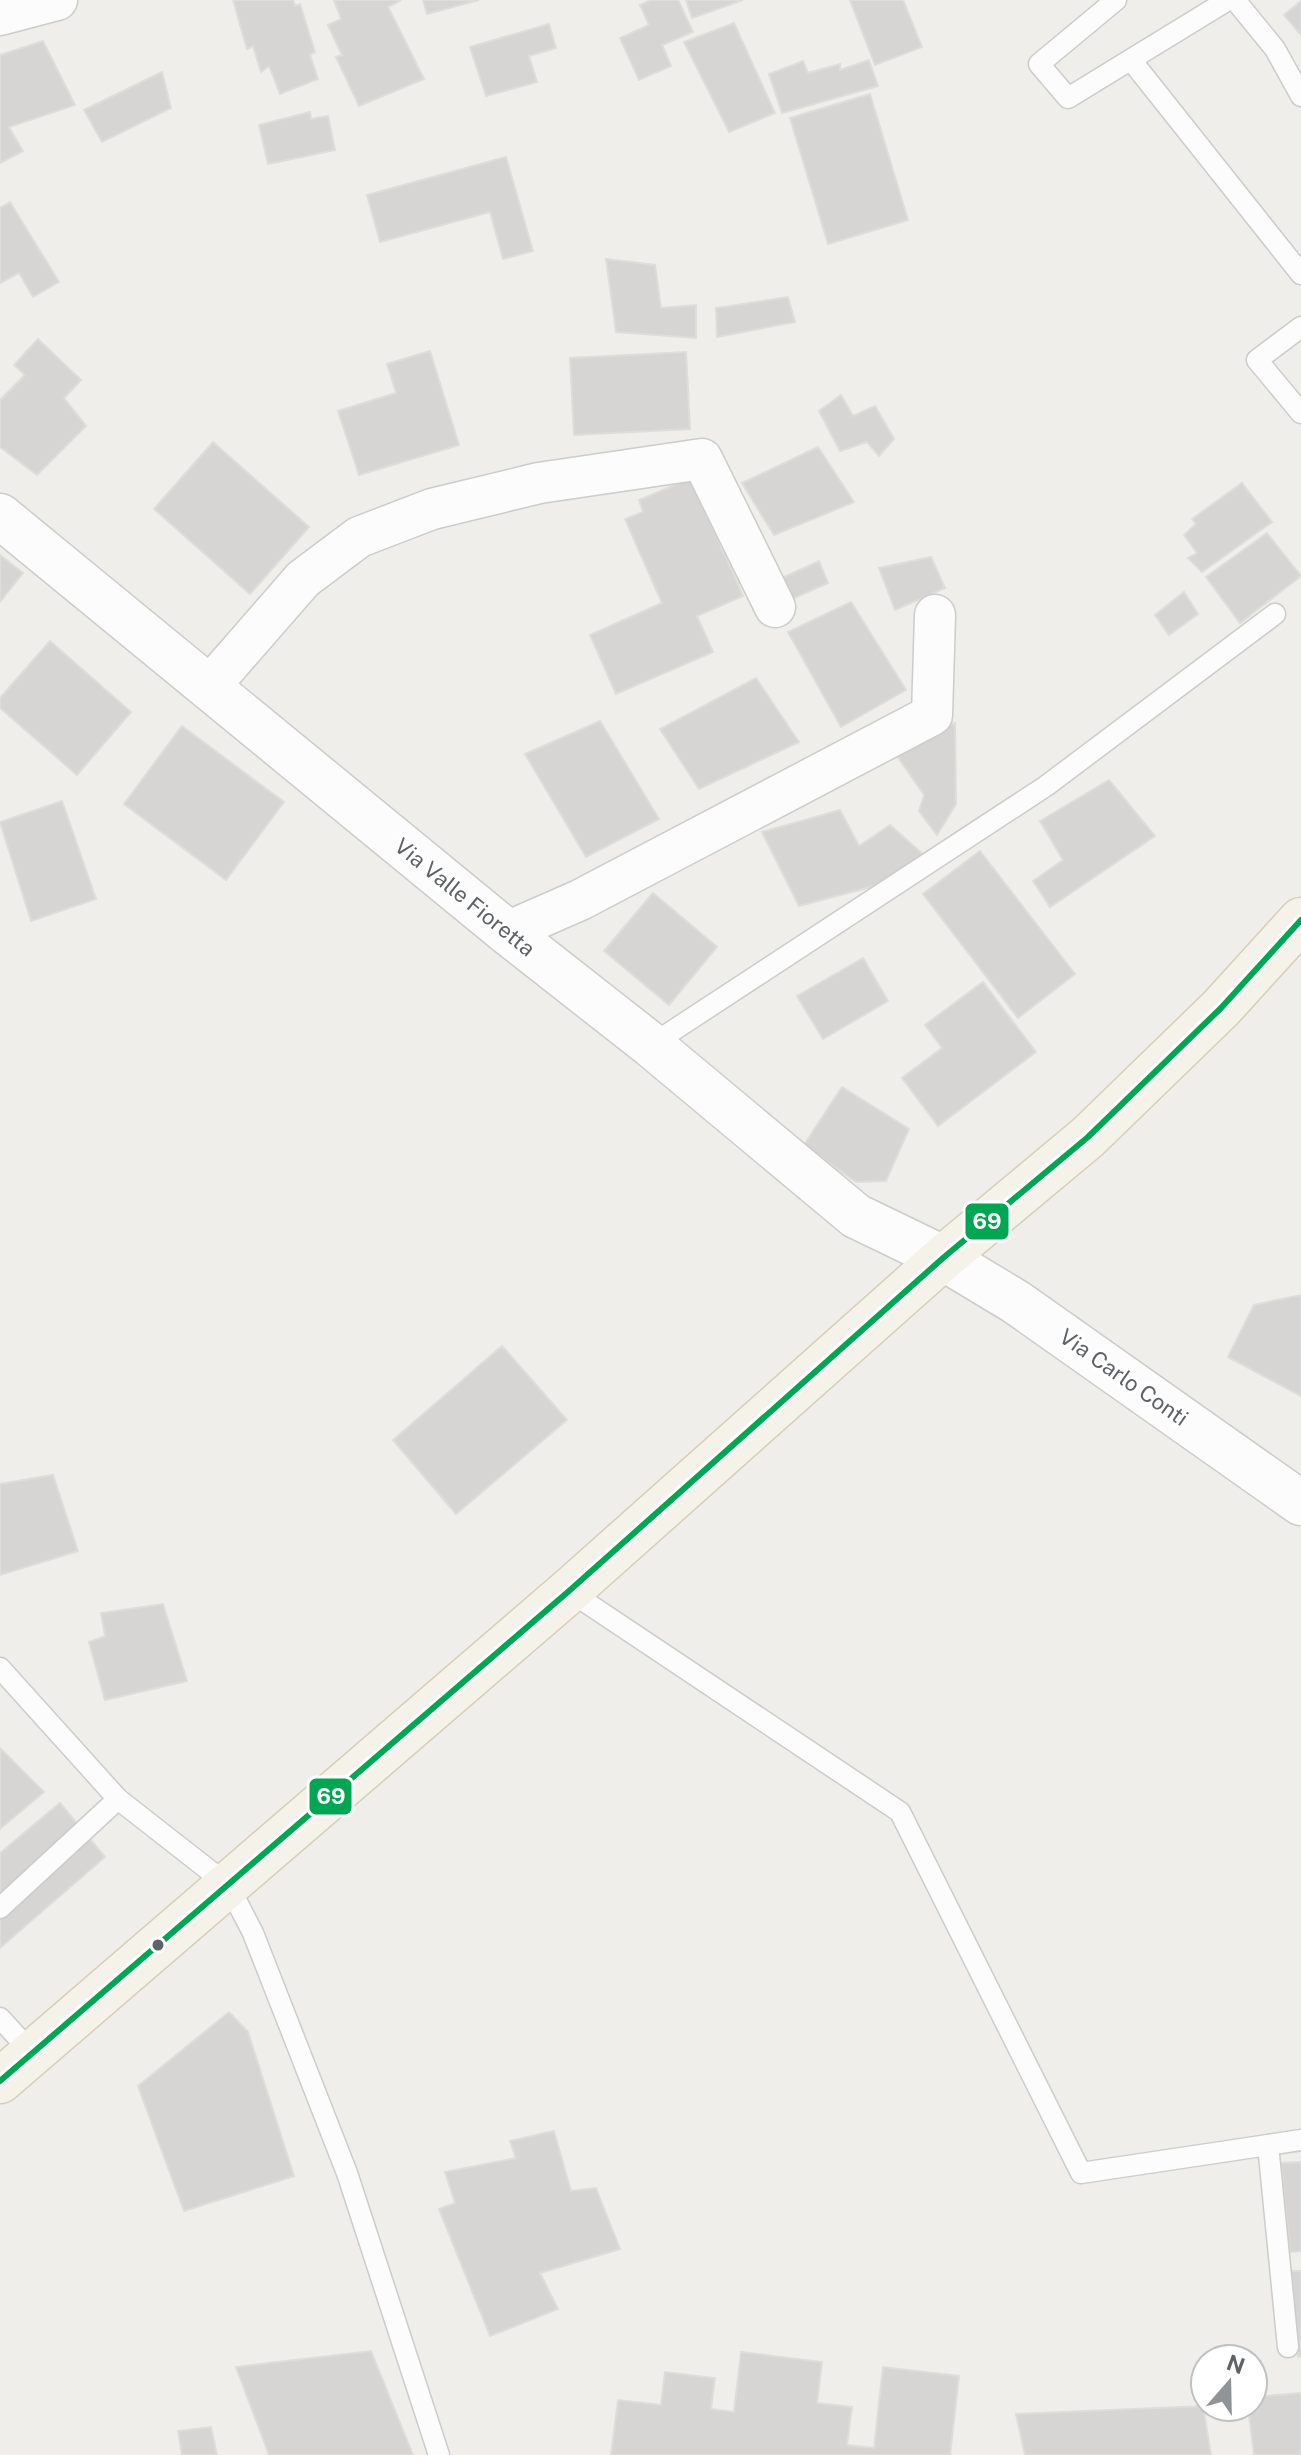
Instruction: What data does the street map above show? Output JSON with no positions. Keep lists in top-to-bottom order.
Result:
{
  "streets": {
    "street": ["Via Valle Fioretta", "Via Carlo Conti"]
  },
  "crossings": [
    ["Via Valle Fioretta", "Via Carlo Conti"]
  ],
  "lines": ["transit line 69"],
  "north": "top"
}
